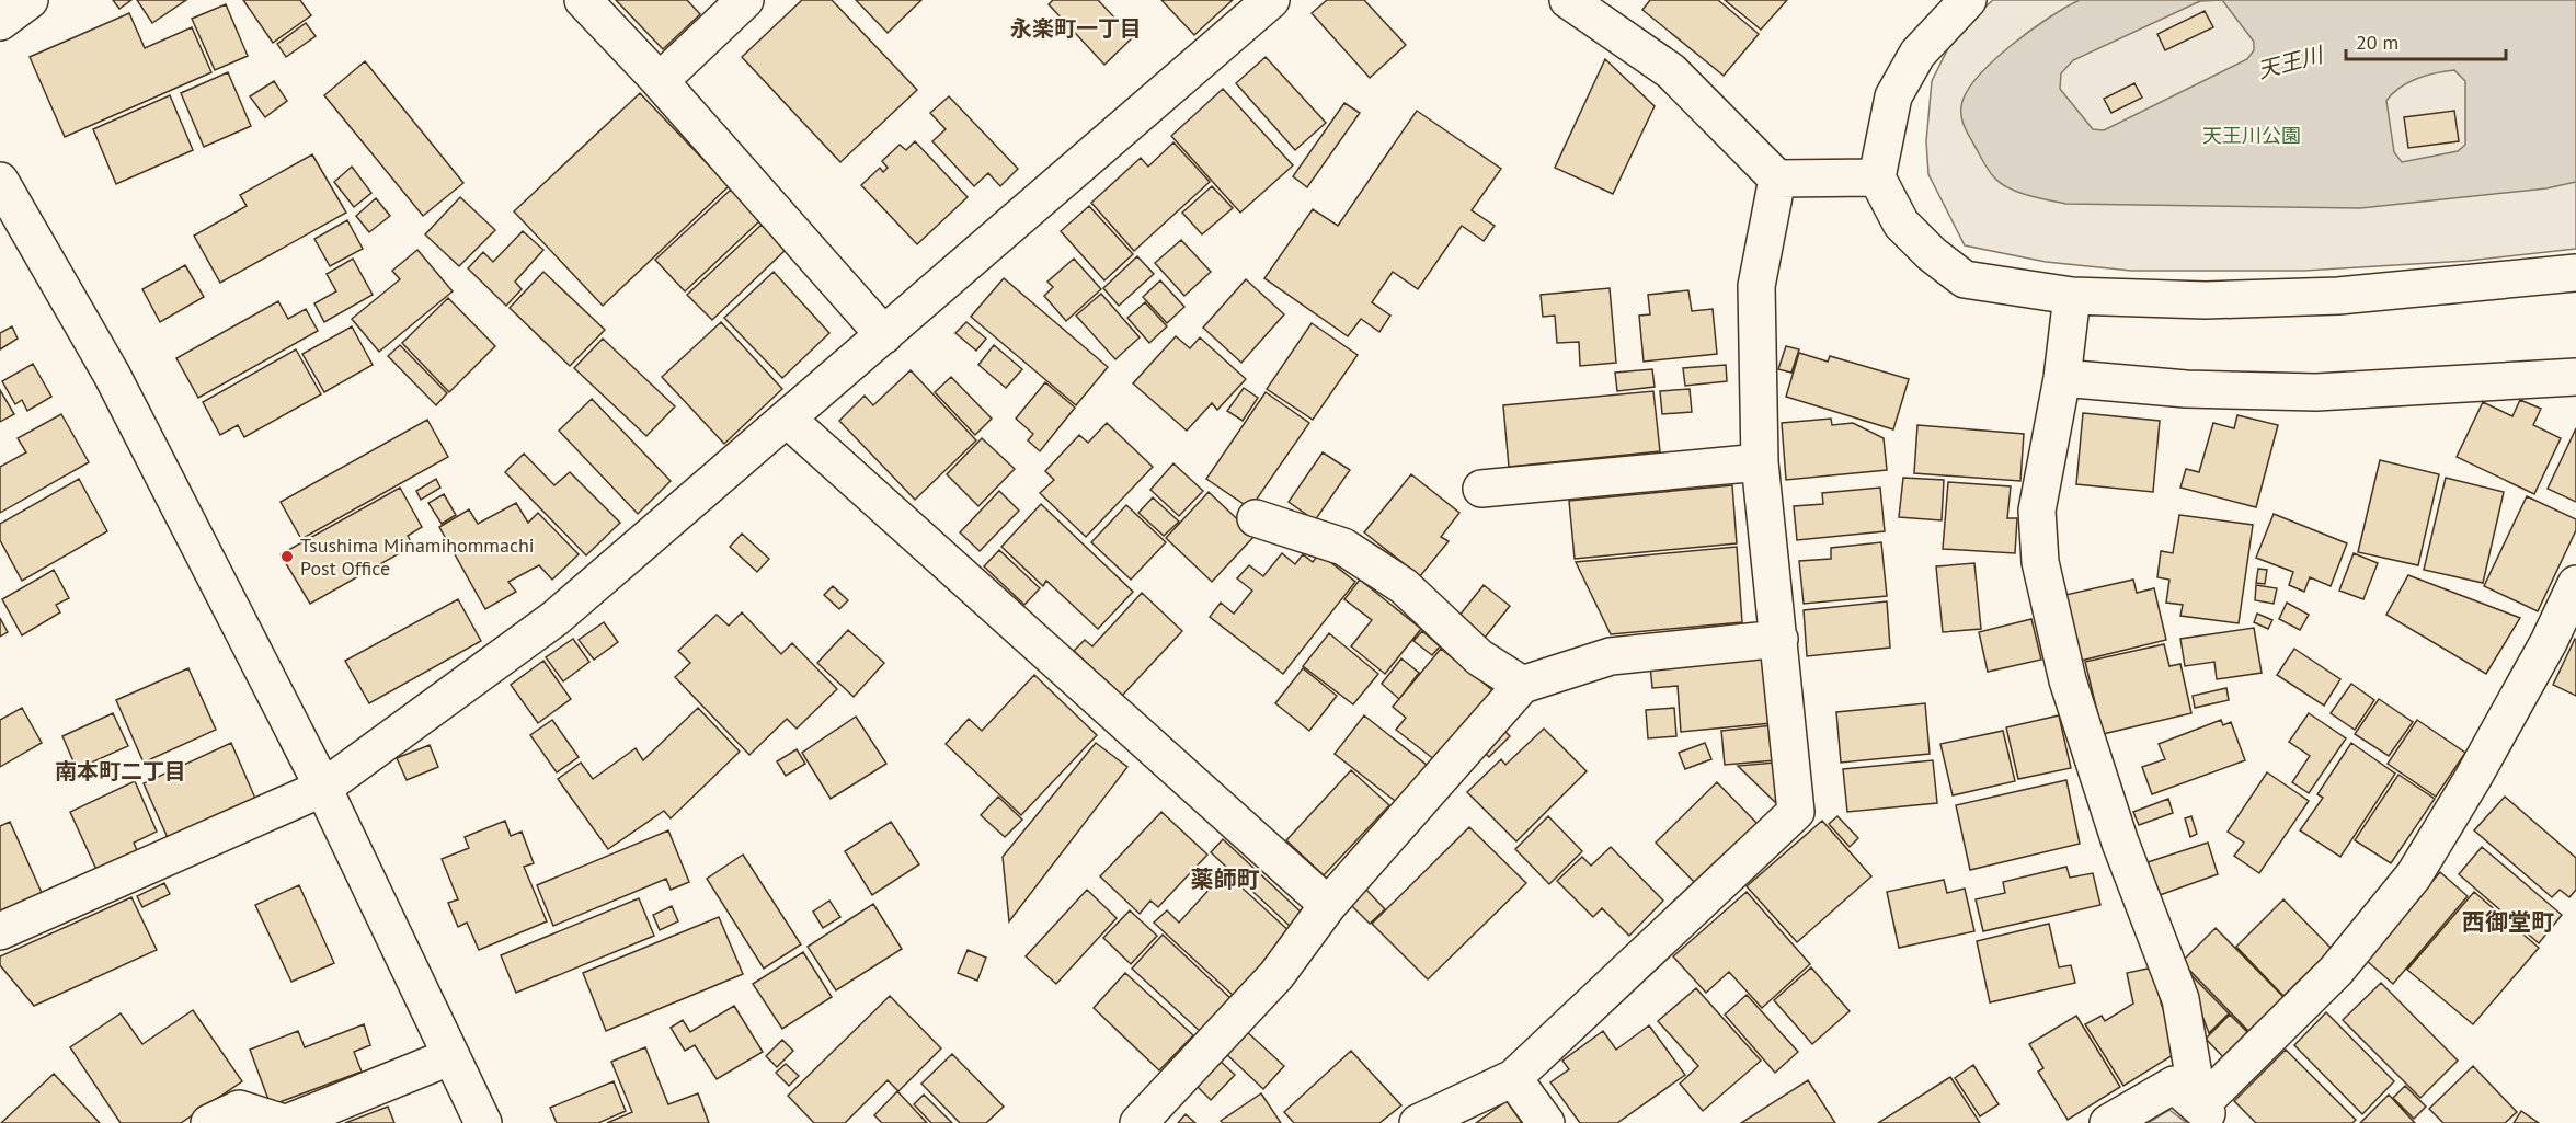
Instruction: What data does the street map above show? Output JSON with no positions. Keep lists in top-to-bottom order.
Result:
{
  "districts": [
    "永楽町一丁目",
    "南本町二丁目",
    "薬師町",
    "西御堂町"
  ],
  "water": ["天王川"],
  "parks": ["天王川公園"],
  "places": ["Tsushima Minamihommachi Post Office"],
  "scale_bar": "20 m"
}
